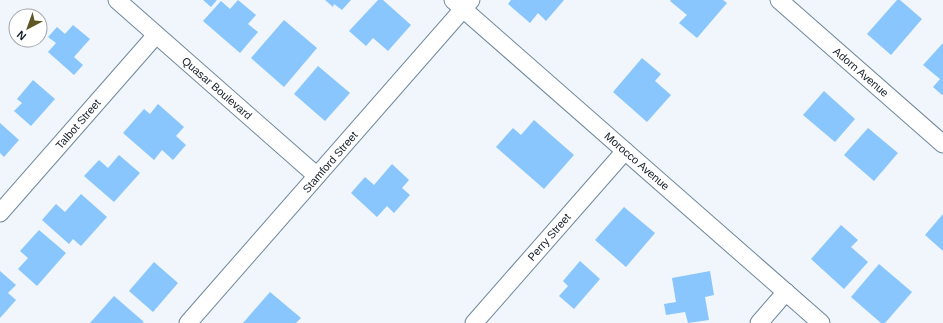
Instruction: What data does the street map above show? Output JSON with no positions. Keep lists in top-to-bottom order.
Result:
{
  "streets": {
    "street": [
      "Adorn Avenue",
      "Quasar Boulevard",
      "Talbot Street",
      "Morocco Avenue",
      "Stamford Street",
      "Perry Street"
    ]
  },
  "crossings": [
    ["Quasar Boulevard", "Talbot Street"],
    ["Quasar Boulevard", "Stamford Street"],
    ["Morocco Avenue", "Stamford Street"],
    ["Morocco Avenue", "Perry Street"]
  ],
  "north": "bottom left"
}
